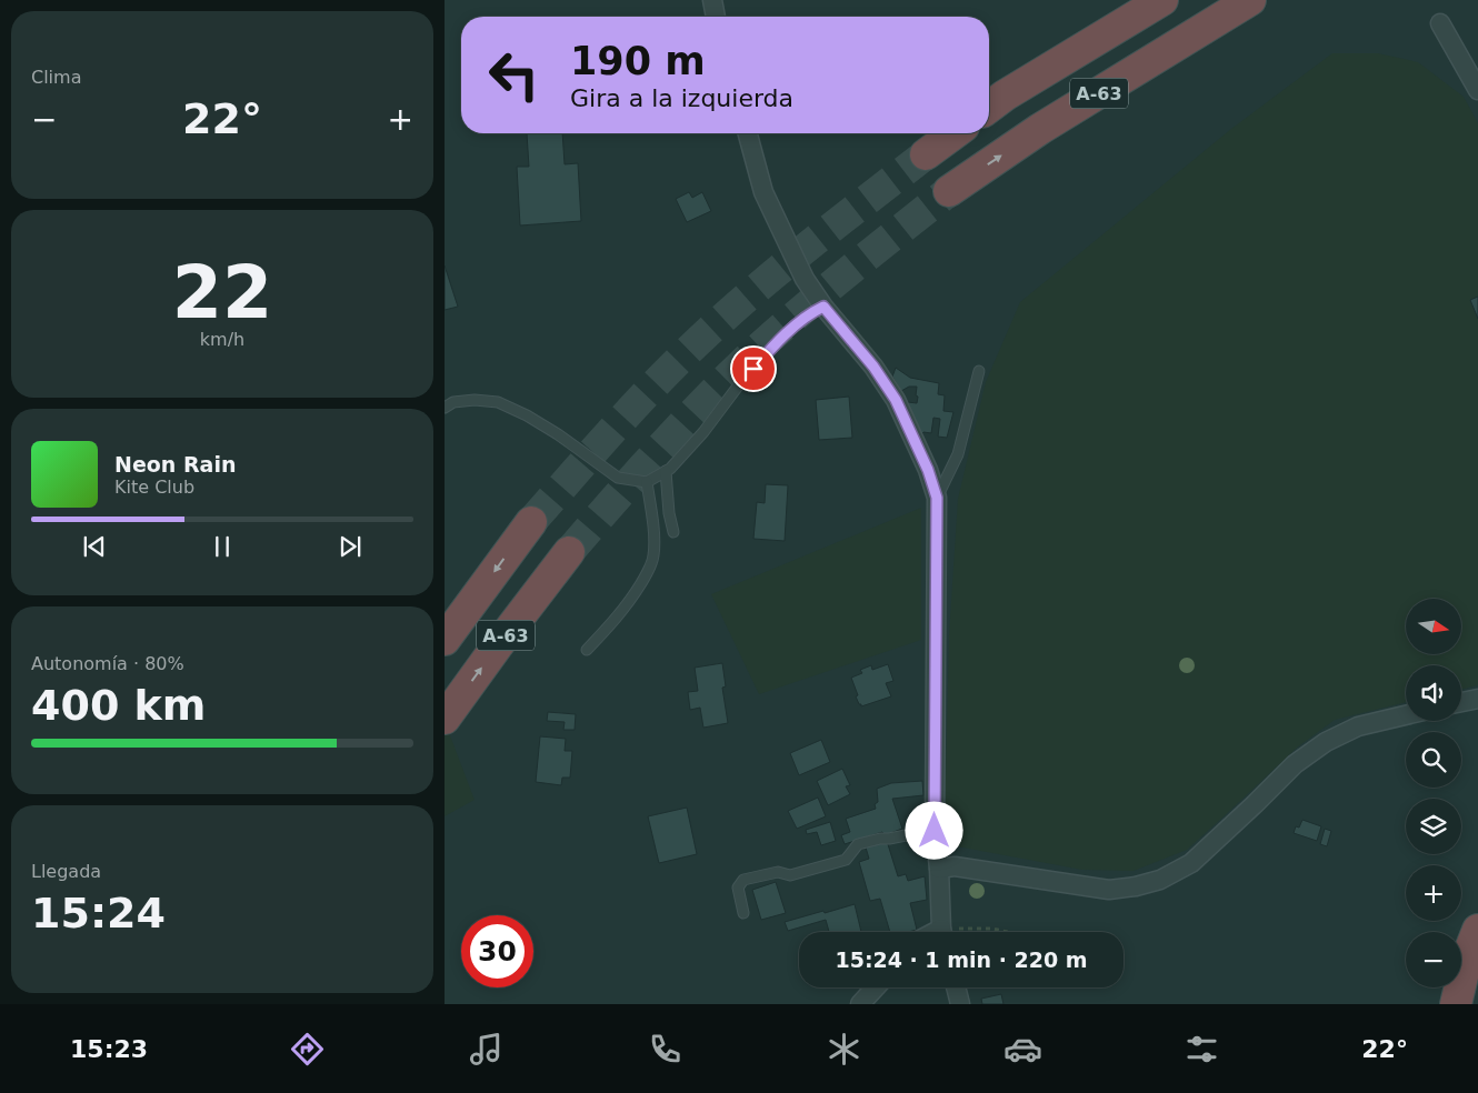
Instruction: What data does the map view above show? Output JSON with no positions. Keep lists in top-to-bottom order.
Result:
{
  "streets": {
    "highway": ["A-63"]
  },
  "north": "right",
  "page": {
    "tile": [
      "Clima",
      ["22", "km/h"],
      ["Autonomía · 80%", "400 km"],
      ["Llegada", "15:24"]
    ],
    "turn": ["190 m", "Gira a la izquierda"],
    "heat": ["−", "22°", "+"],
    "song": ["Neon Rain", "Kite Club"],
    "map_buttons": ["+", "−"],
    "limit": "30",
    "trip": "15:24 · 1 min · 220 m",
    "tabs": ["15:23", "22°"]
  }
}
